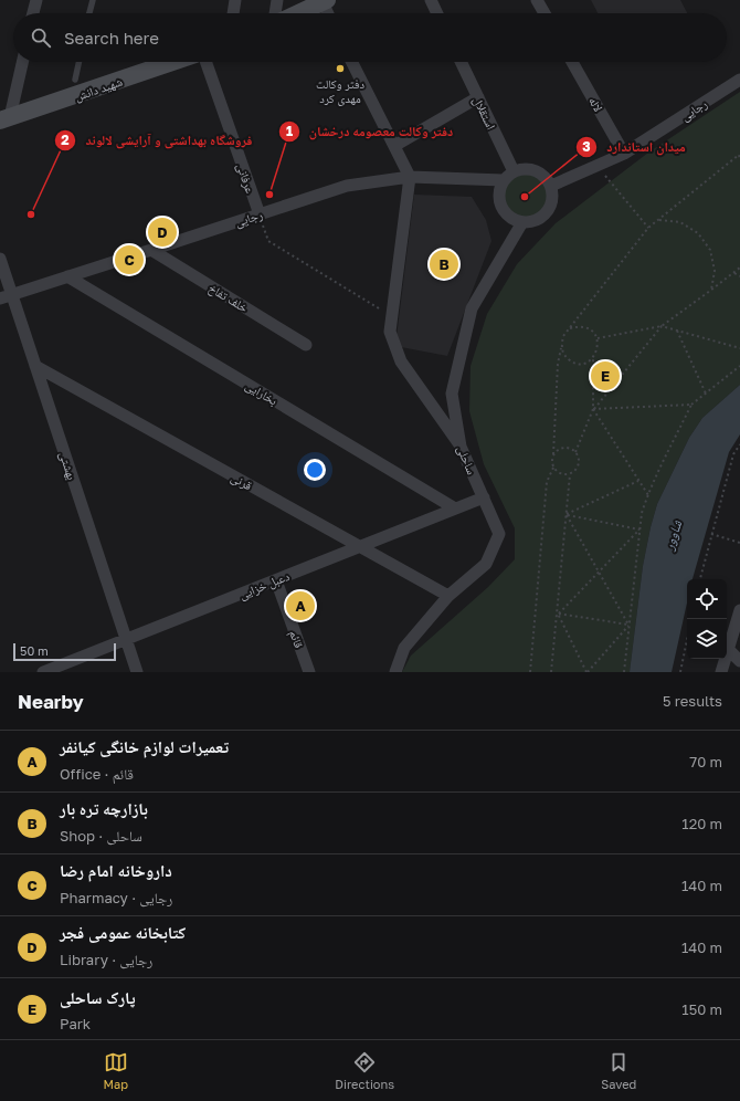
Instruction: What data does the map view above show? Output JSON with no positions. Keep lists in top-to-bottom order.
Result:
{
  "streets": {
    "main road": ["شهید دانش"],
    "street": [
      "لاله",
      "رجایی",
      "استقلال",
      "عرفانی",
      "خلف تفاخ",
      "بخارایی",
      "ساحلی",
      "بهشتی",
      "قرنی",
      "دعبل خزایی",
      "قائم"
    ]
  },
  "crossings": [
    ["لاله", "رجایی"],
    ["رجایی", "استقلال"],
    ["رجایی", "عرفانی"],
    ["رجایی", "خلف تفاخ"],
    ["رجایی", "بخارایی"],
    ["رجایی", "ساحلی"],
    ["رجایی", "بهشتی"],
    ["استقلال", "ساحلی"],
    ["بخارایی", "دعبل خزایی"],
    ["ساحلی", "قرنی"],
    ["ساحلی", "دعبل خزایی"],
    ["بهشتی", "قرنی"],
    ["بهشتی", "دعبل خزایی"],
    ["قرنی", "دعبل خزایی"],
    ["دعبل خزایی", "قائم"]
  ],
  "water": ["شاوور"],
  "places": [
    "دفتر وکالت مهدی کرد",
    "دفتر وکالت معصومه درخشان",
    "میدان استاندارد",
    "فروشگاه بهداشتی و آرایشی لالوند"
  ],
  "scale_bar": "50 m",
  "page": {
    "search": "Search here",
    "pins": [
      "D",
      "C",
      "B",
      "E",
      "A"
    ],
    "scale": "50 m",
    "heading": ["Nearby", "5 results"],
    "list": [
      {
        "mark": "A",
        "name": "تعمیرات لوازم خانگی کیانفر",
        "note": "Office · قائم",
        "value": "70 m"
      },
      {
        "mark": "B",
        "name": "بازارچه تره بار",
        "note": "Shop · ساحلی",
        "value": "120 m"
      },
      {
        "mark": "C",
        "name": "داروخانه امام رضا",
        "note": "Pharmacy · رجایی",
        "value": "140 m"
      },
      {
        "mark": "D",
        "name": "کتابخانه عمومی فجر",
        "note": "Library · رجایی",
        "value": "140 m"
      },
      {
        "mark": "E",
        "name": "پارک ساحلی",
        "note": "Park",
        "value": "150 m"
      }
    ],
    "nav": ["Map", "Directions", "Saved"]
  }
}
